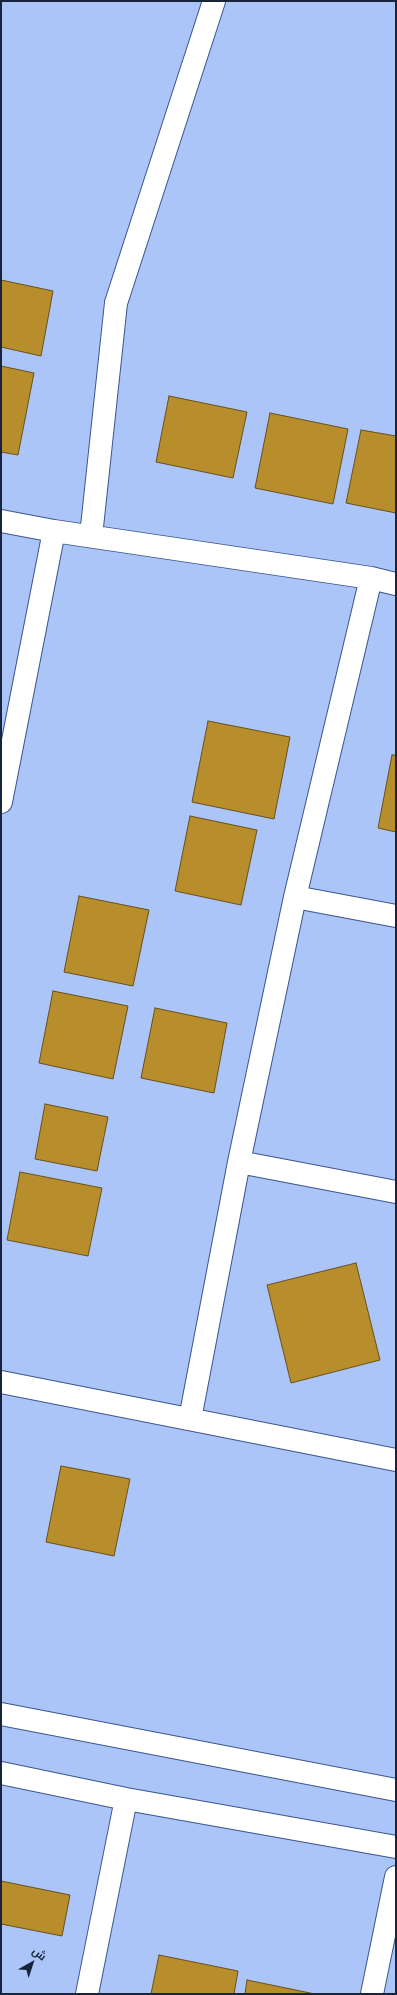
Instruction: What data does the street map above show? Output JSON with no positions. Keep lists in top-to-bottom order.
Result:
{
  "north": "top right"
}
